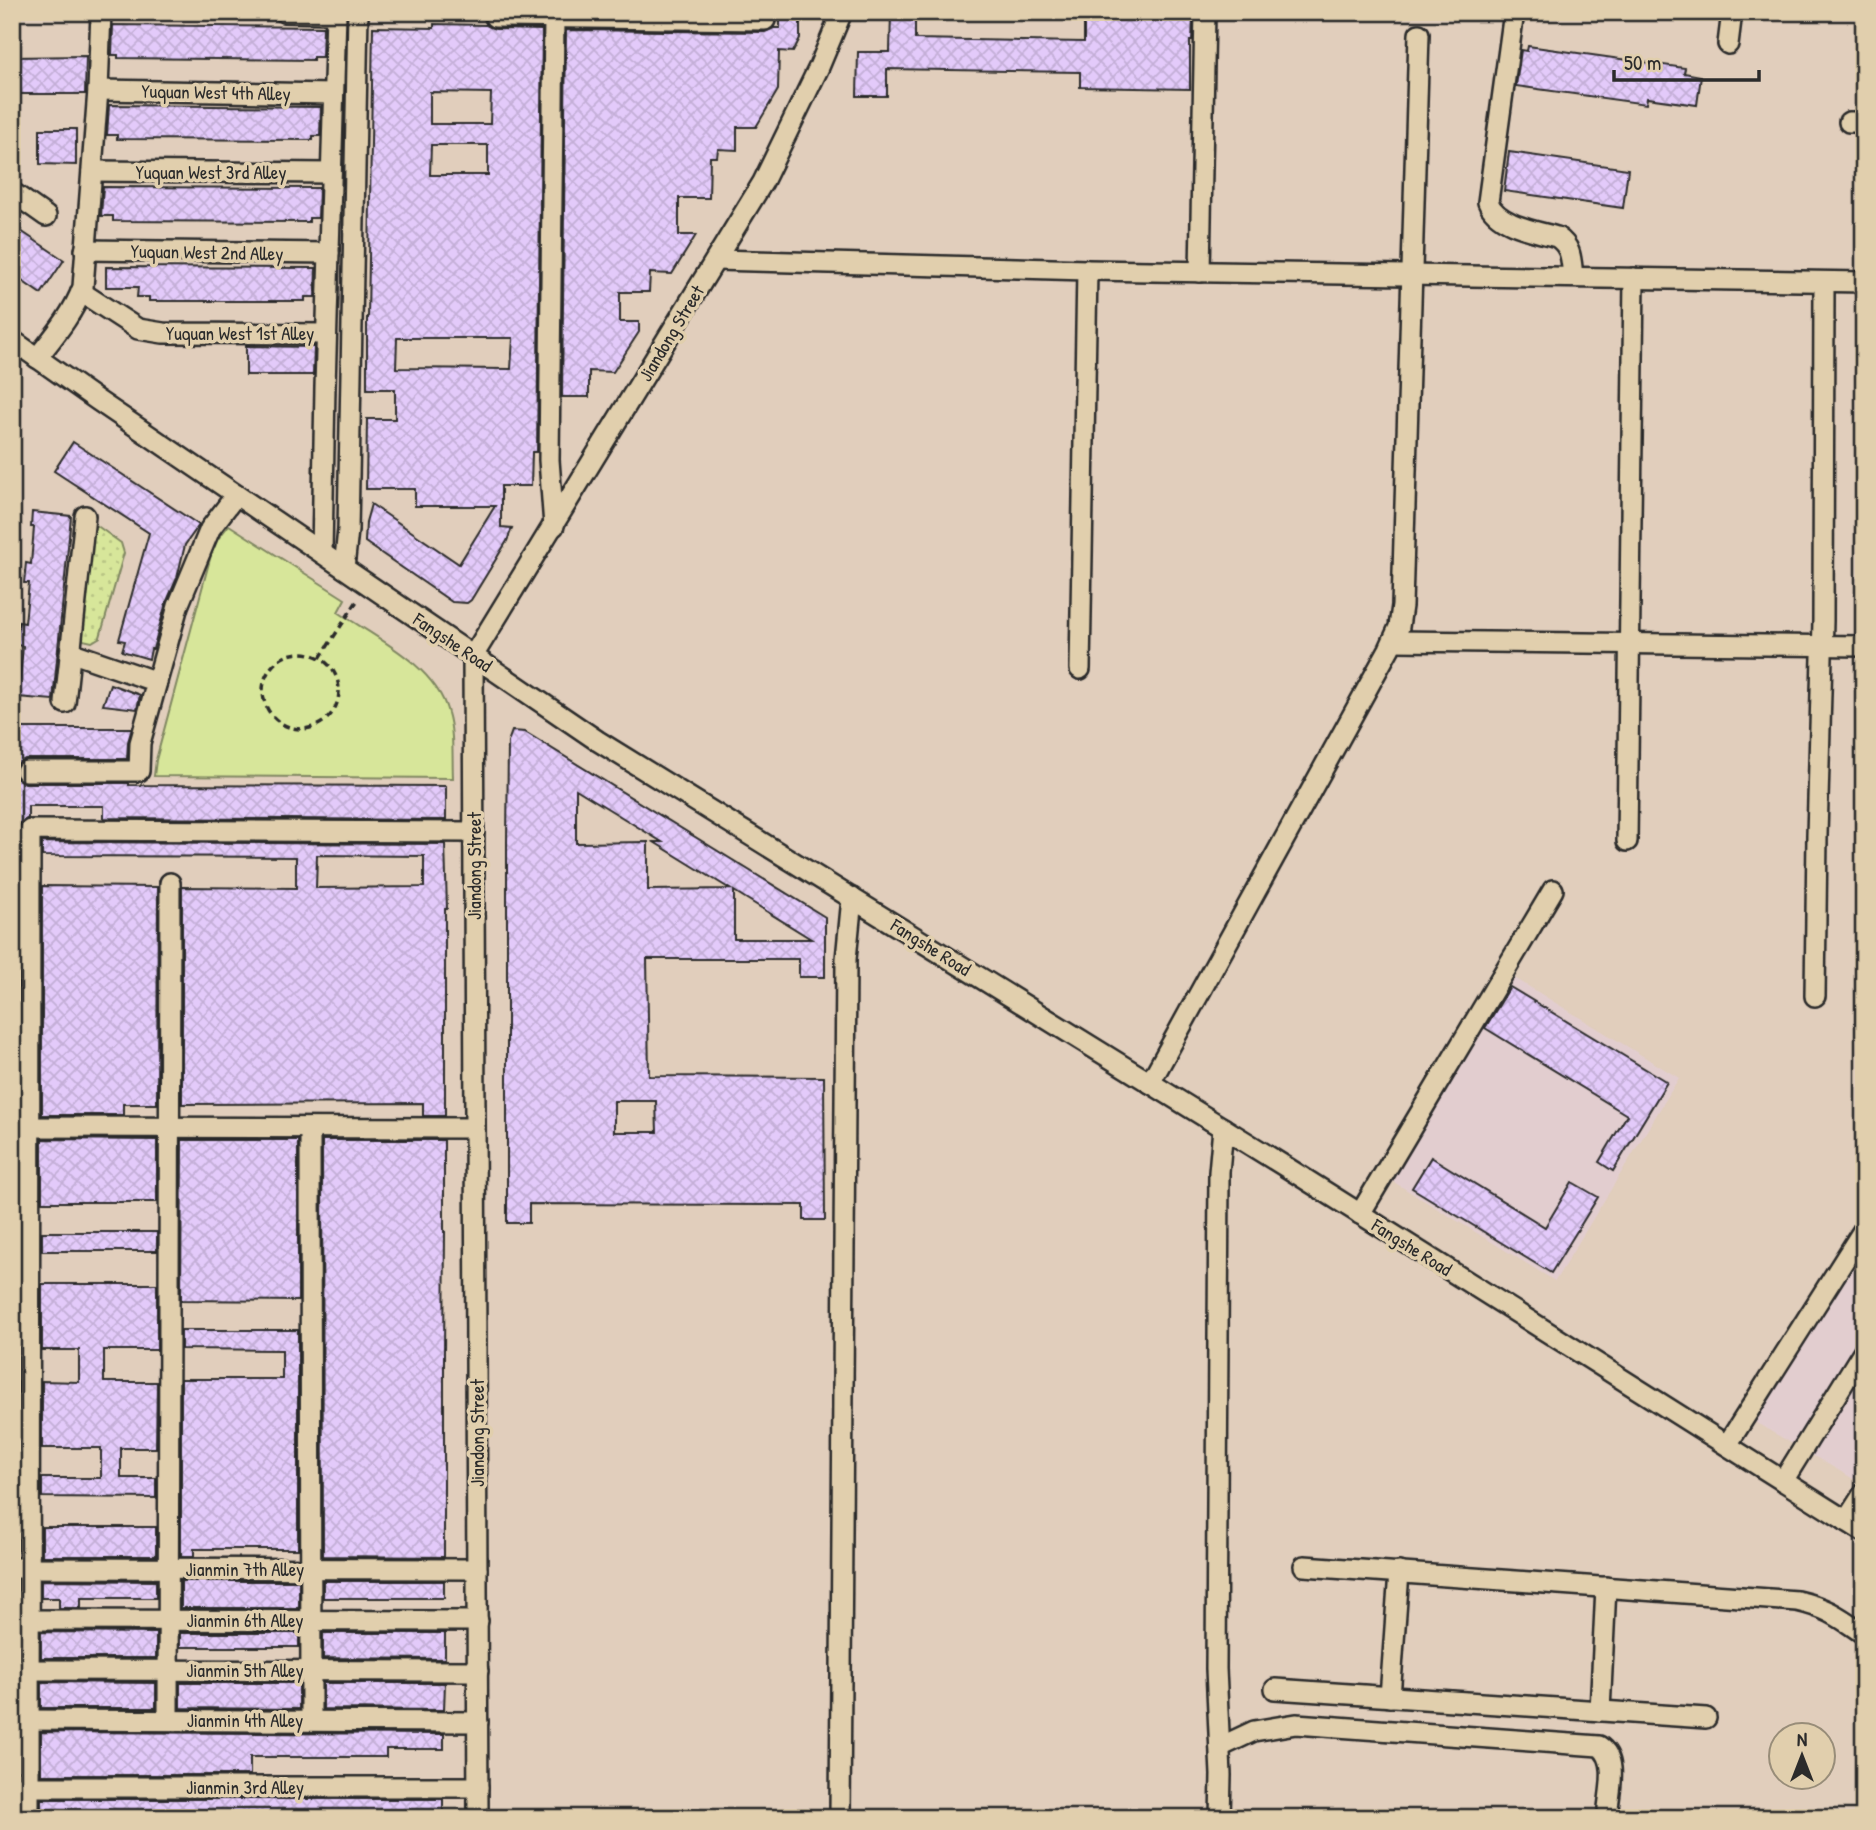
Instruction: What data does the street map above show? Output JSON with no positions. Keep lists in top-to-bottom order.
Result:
{
  "streets": {
    "street": [
      "Yuquan West 4th Alley",
      "Yuquan West 3rd Alley",
      "Yuquan West 2nd Alley",
      "Yuquan West 1st Alley",
      "Jiandong Street",
      "Fangshe Road",
      "Jianmin 7th Alley",
      "Jianmin 6th Alley",
      "Jianmin 5th Alley",
      "Jianmin 4th Alley",
      "Jianmin 3rd Alley"
    ]
  },
  "crossings": [
    ["Jiandong Street", "Fangshe Road"],
    ["Jiandong Street", "Jianmin 7th Alley"],
    ["Jiandong Street", "Jianmin 6th Alley"],
    ["Jiandong Street", "Jianmin 5th Alley"],
    ["Jiandong Street", "Jianmin 4th Alley"],
    ["Jiandong Street", "Jianmin 3rd Alley"]
  ],
  "scale_bar": "50 m",
  "north": "top"
}
